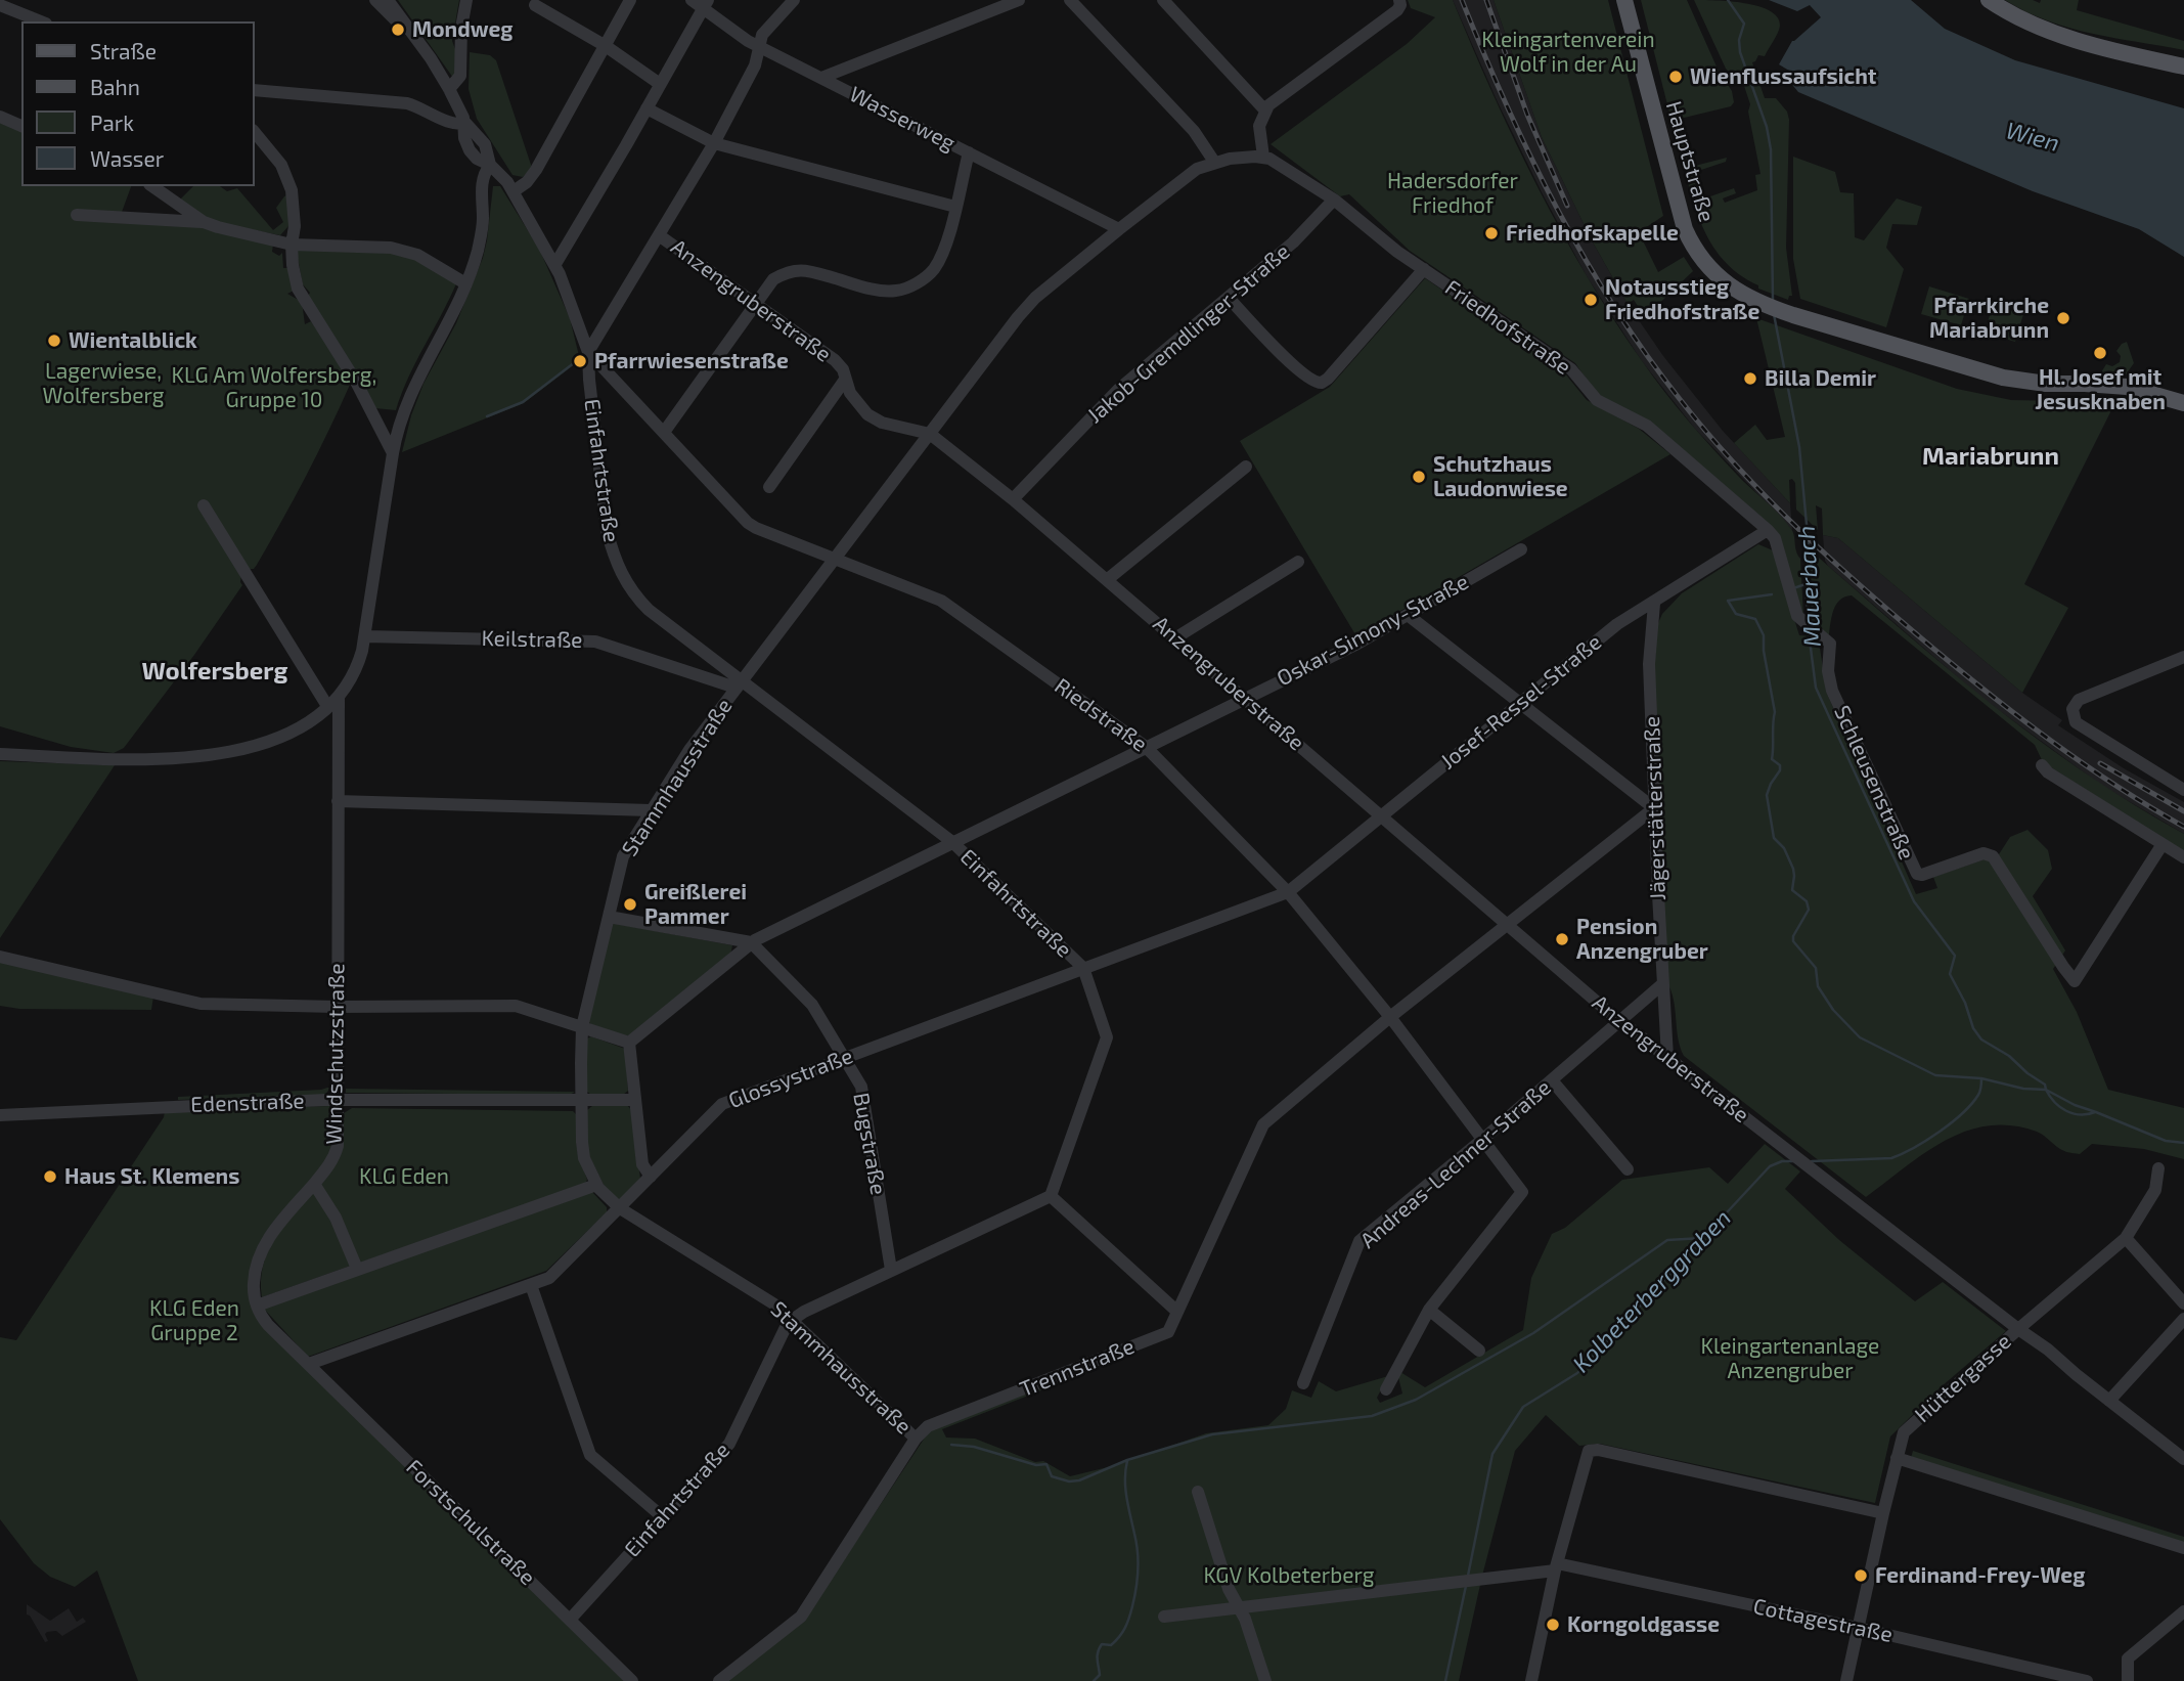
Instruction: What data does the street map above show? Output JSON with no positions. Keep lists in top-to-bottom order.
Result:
{
  "streets": {
    "main road": ["Hauptstraße"],
    "street": [
      "Wasserweg",
      "Anzengruberstraße",
      "Friedhofstraße",
      "Jakob-Gremdlinger-Straße",
      "Einfahrtstraße",
      "Oskar-Simony-Straße",
      "Keilstraße",
      "Josef-Ressel-Straße",
      "Riedstraße",
      "Stammhausstraße",
      "Schleusenstraße",
      "Jägerstätterstraße",
      "Windschutzstraße",
      "Glossystraße",
      "Edenstraße",
      "Bugstraße",
      "Andreas-Lechner-Straße",
      "Trennstraße",
      "Hüttergasse",
      "Forstschulstraße",
      "Cottagestraße"
    ]
  },
  "crossings": [
    ["Wasserweg", "Stammhausstraße"],
    ["Anzengruberstraße", "Jakob-Gremdlinger-Straße"],
    ["Anzengruberstraße", "Oskar-Simony-Straße"],
    ["Anzengruberstraße", "Josef-Ressel-Straße"],
    ["Anzengruberstraße", "Stammhausstraße"],
    ["Anzengruberstraße", "Jägerstätterstraße"],
    ["Anzengruberstraße", "Andreas-Lechner-Straße"],
    ["Anzengruberstraße", "Trennstraße"],
    ["Anzengruberstraße", "Hüttergasse"],
    ["Friedhofstraße", "Jakob-Gremdlinger-Straße"],
    ["Friedhofstraße", "Josef-Ressel-Straße"],
    ["Friedhofstraße", "Schleusenstraße"],
    ["Einfahrtstraße", "Oskar-Simony-Straße"],
    ["Einfahrtstraße", "Keilstraße"],
    ["Einfahrtstraße", "Riedstraße"],
    ["Einfahrtstraße", "Stammhausstraße"],
    ["Einfahrtstraße", "Glossystraße"],
    ["Einfahrtstraße", "Forstschulstraße"],
    ["Oskar-Simony-Straße", "Riedstraße"],
    ["Oskar-Simony-Straße", "Bugstraße"],
    ["Keilstraße", "Stammhausstraße"],
    ["Josef-Ressel-Straße", "Riedstraße"],
    ["Josef-Ressel-Straße", "Schleusenstraße"],
    ["Josef-Ressel-Straße", "Jägerstätterstraße"],
    ["Josef-Ressel-Straße", "Glossystraße"],
    ["Riedstraße", "Stammhausstraße"],
    ["Riedstraße", "Glossystraße"],
    ["Riedstraße", "Andreas-Lechner-Straße"],
    ["Riedstraße", "Trennstraße"],
    ["Stammhausstraße", "Glossystraße"],
    ["Stammhausstraße", "Edenstraße"],
    ["Stammhausstraße", "Trennstraße"],
    ["Jägerstätterstraße", "Andreas-Lechner-Straße"],
    ["Jägerstätterstraße", "Trennstraße"],
    ["Windschutzstraße", "Edenstraße"],
    ["Glossystraße", "Bugstraße"],
    ["Glossystraße", "Forstschulstraße"],
    ["Hüttergasse", "Cottagestraße"]
  ],
  "districts": ["Mariabrunn", "Wolfersberg"],
  "water": ["Wien", "Mauerbach", "Kolbeterberggraben"],
  "parks": [
    "Kleingartenverein Wolf in der Au",
    "Hadersdorfer Friedhof",
    "Lagerwiese, Wolfersberg",
    "KLG Am Wolfersberg, Gruppe 10",
    "KLG Eden",
    "KLG Eden Gruppe 2",
    "Kleingartenanlage Anzengruber",
    "KGV Kolbeterberg"
  ],
  "places": [
    "Mondweg",
    "Wienflussaufsicht",
    "Friedhofskapelle",
    "Notausstieg Friedhofstraße",
    "Pfarrkirche Mariabrunn",
    "Wientalblick",
    "Hl. Josef mit Jesusknaben",
    "Pfarrwiesenstraße",
    "Billa Demir",
    "Schutzhaus Laudonwiese",
    "Greißlerei Pammer",
    "Pension Anzengruber",
    "Haus St. Klemens",
    "Ferdinand-Frey-Weg",
    "Korngoldgasse"
  ],
  "legend": [
    "Straße",
    "Bahn",
    "Park",
    "Wasser"
  ]
}
